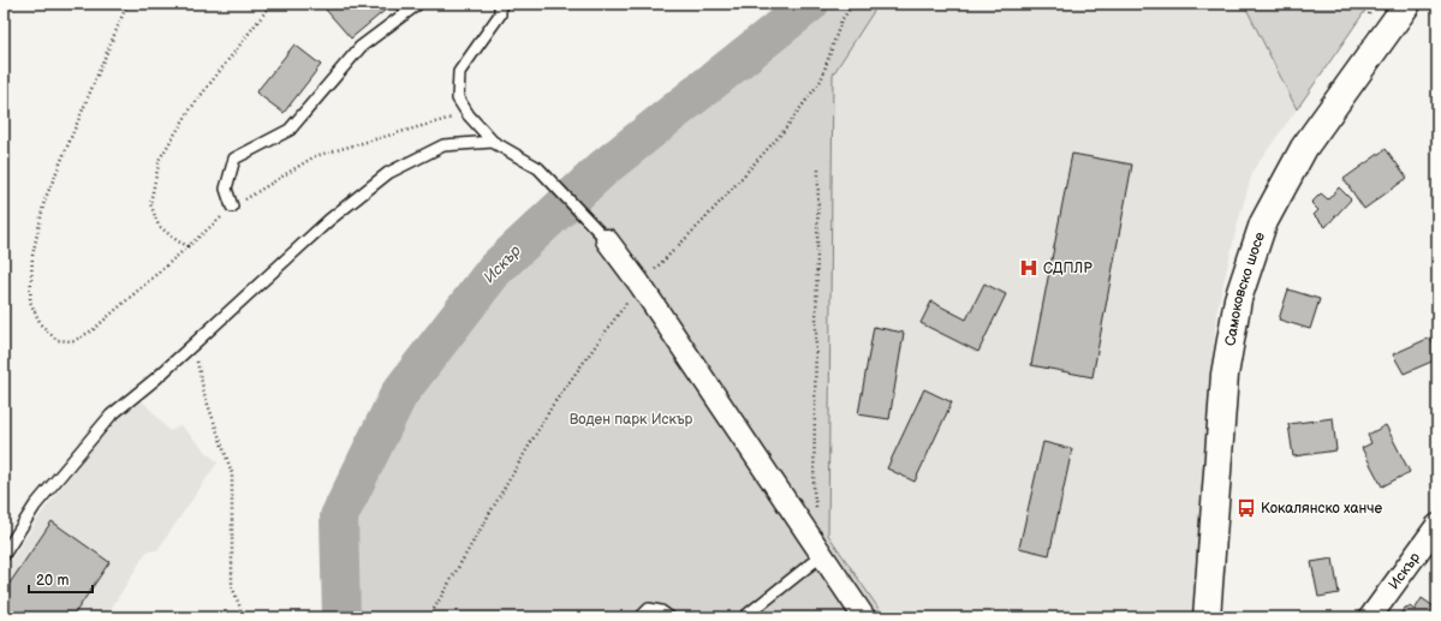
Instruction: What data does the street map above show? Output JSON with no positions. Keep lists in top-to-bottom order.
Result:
{
  "streets": {
    "main road": ["Самоковско шосе"],
    "street": ["Искър"]
  },
  "water": ["Искър"],
  "parks": ["Воден парк Искър"],
  "places": {
    "hospital": ["СДПЛР"],
    "bus stop": ["Кокалянско ханче"]
  },
  "scale_bar": "20 m"
}
